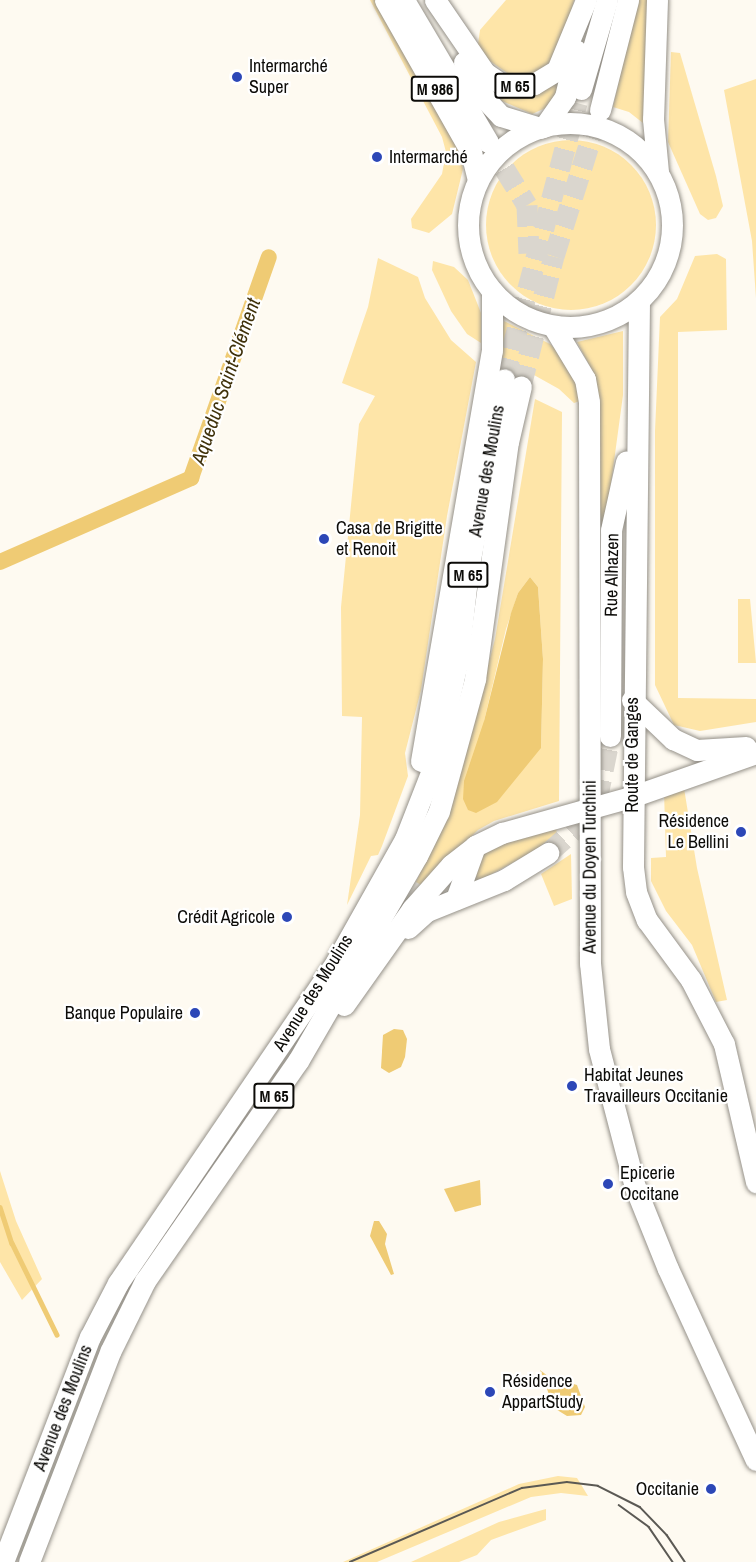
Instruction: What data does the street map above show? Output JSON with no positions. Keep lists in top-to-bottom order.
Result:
{
  "streets": {
    "main road": [
      "M 65",
      "M 986",
      "Avenue des Moulins",
      "Rue Alhazen",
      "Route de Ganges",
      "Avenue du Doyen Turchini"
    ]
  },
  "crossings": [
    ["M 65", "M 986"],
    ["M 65", "Route de Ganges"],
    ["M 65", "Avenue du Doyen Turchini"],
    ["M 986", "Route de Ganges"],
    ["M 986", "Avenue du Doyen Turchini"],
    ["Avenue des Moulins", "Route de Ganges"],
    ["Avenue des Moulins", "Avenue du Doyen Turchini"],
    ["Rue Alhazen", "Route de Ganges"],
    ["Route de Ganges", "Avenue du Doyen Turchini"]
  ],
  "water": ["Aqueduc Saint-Clément"],
  "places": [
    "Intermarché Super",
    "Intermarché",
    "Casa de Brigitte et Renoit",
    "Résidence Le Bellini",
    "Crédit Agricole",
    "Banque Populaire",
    "Habitat Jeunes Travailleurs Occitanie",
    "Epicerie Occitane",
    "Résidence AppartStudy",
    "Occitanie"
  ]
}
